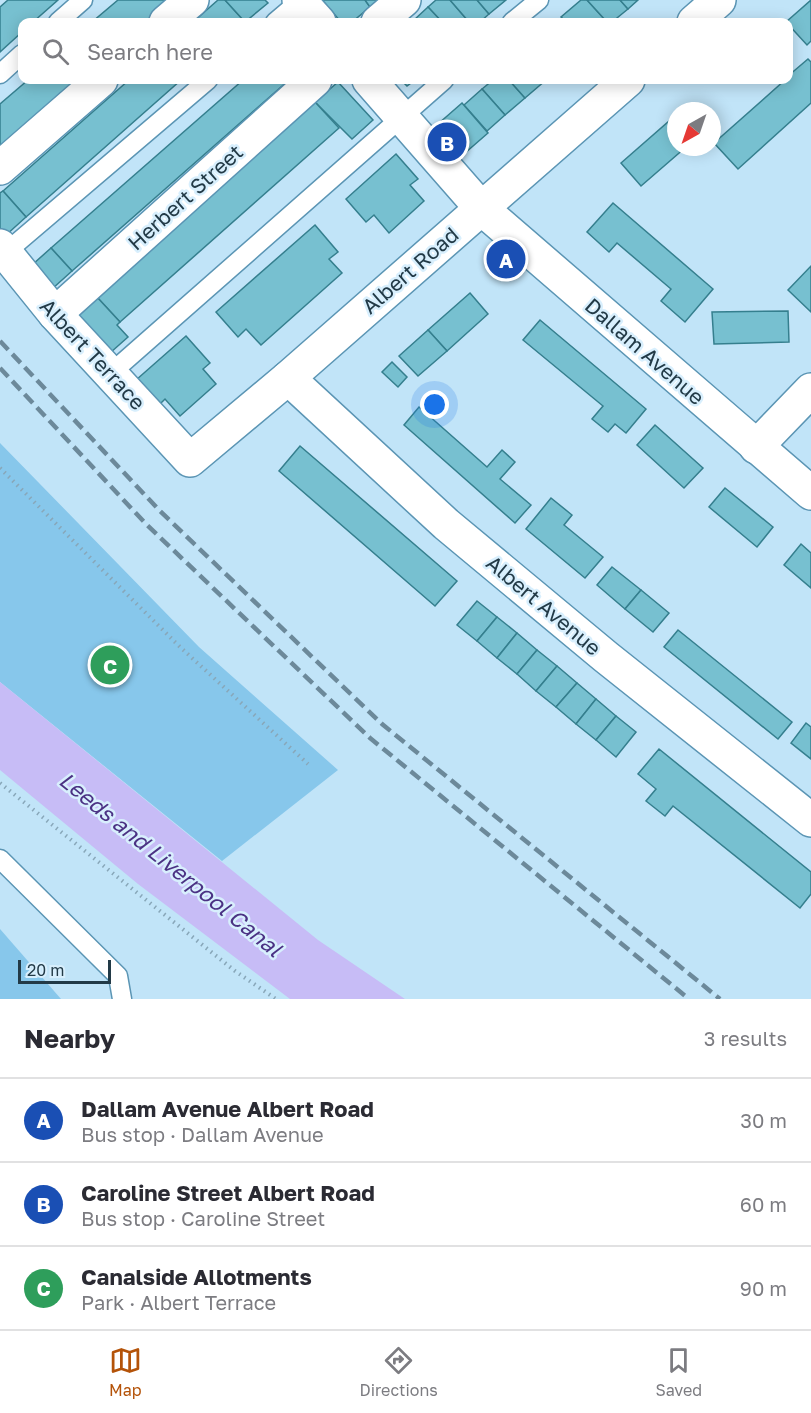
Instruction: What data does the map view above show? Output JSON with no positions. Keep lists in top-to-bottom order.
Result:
{
  "streets": {
    "street": [
      "Herbert Street",
      "Albert Road",
      "Dallam Avenue",
      "Albert Terrace",
      "Albert Avenue"
    ]
  },
  "crossings": [
    ["Herbert Street", "Albert Terrace"],
    ["Albert Road", "Dallam Avenue"],
    ["Albert Road", "Albert Terrace"],
    ["Albert Road", "Albert Avenue"]
  ],
  "water": ["Leeds and Liverpool Canal"],
  "scale_bar": "20 m",
  "north": "bottom left",
  "page": {
    "search": "Search here",
    "pins": ["B", "A", "C"],
    "scale": "20 m",
    "heading": ["Nearby", "3 results"],
    "list": [
      {
        "mark": "A",
        "name": "Dallam Avenue Albert Road",
        "note": "Bus stop · Dallam Avenue",
        "value": "30 m"
      },
      {
        "mark": "B",
        "name": "Caroline Street Albert Road",
        "note": "Bus stop · Caroline Street",
        "value": "60 m"
      },
      {
        "mark": "C",
        "name": "Canalside Allotments",
        "note": "Park · Albert Terrace",
        "value": "90 m"
      }
    ],
    "nav": ["Map", "Directions", "Saved"]
  }
}
